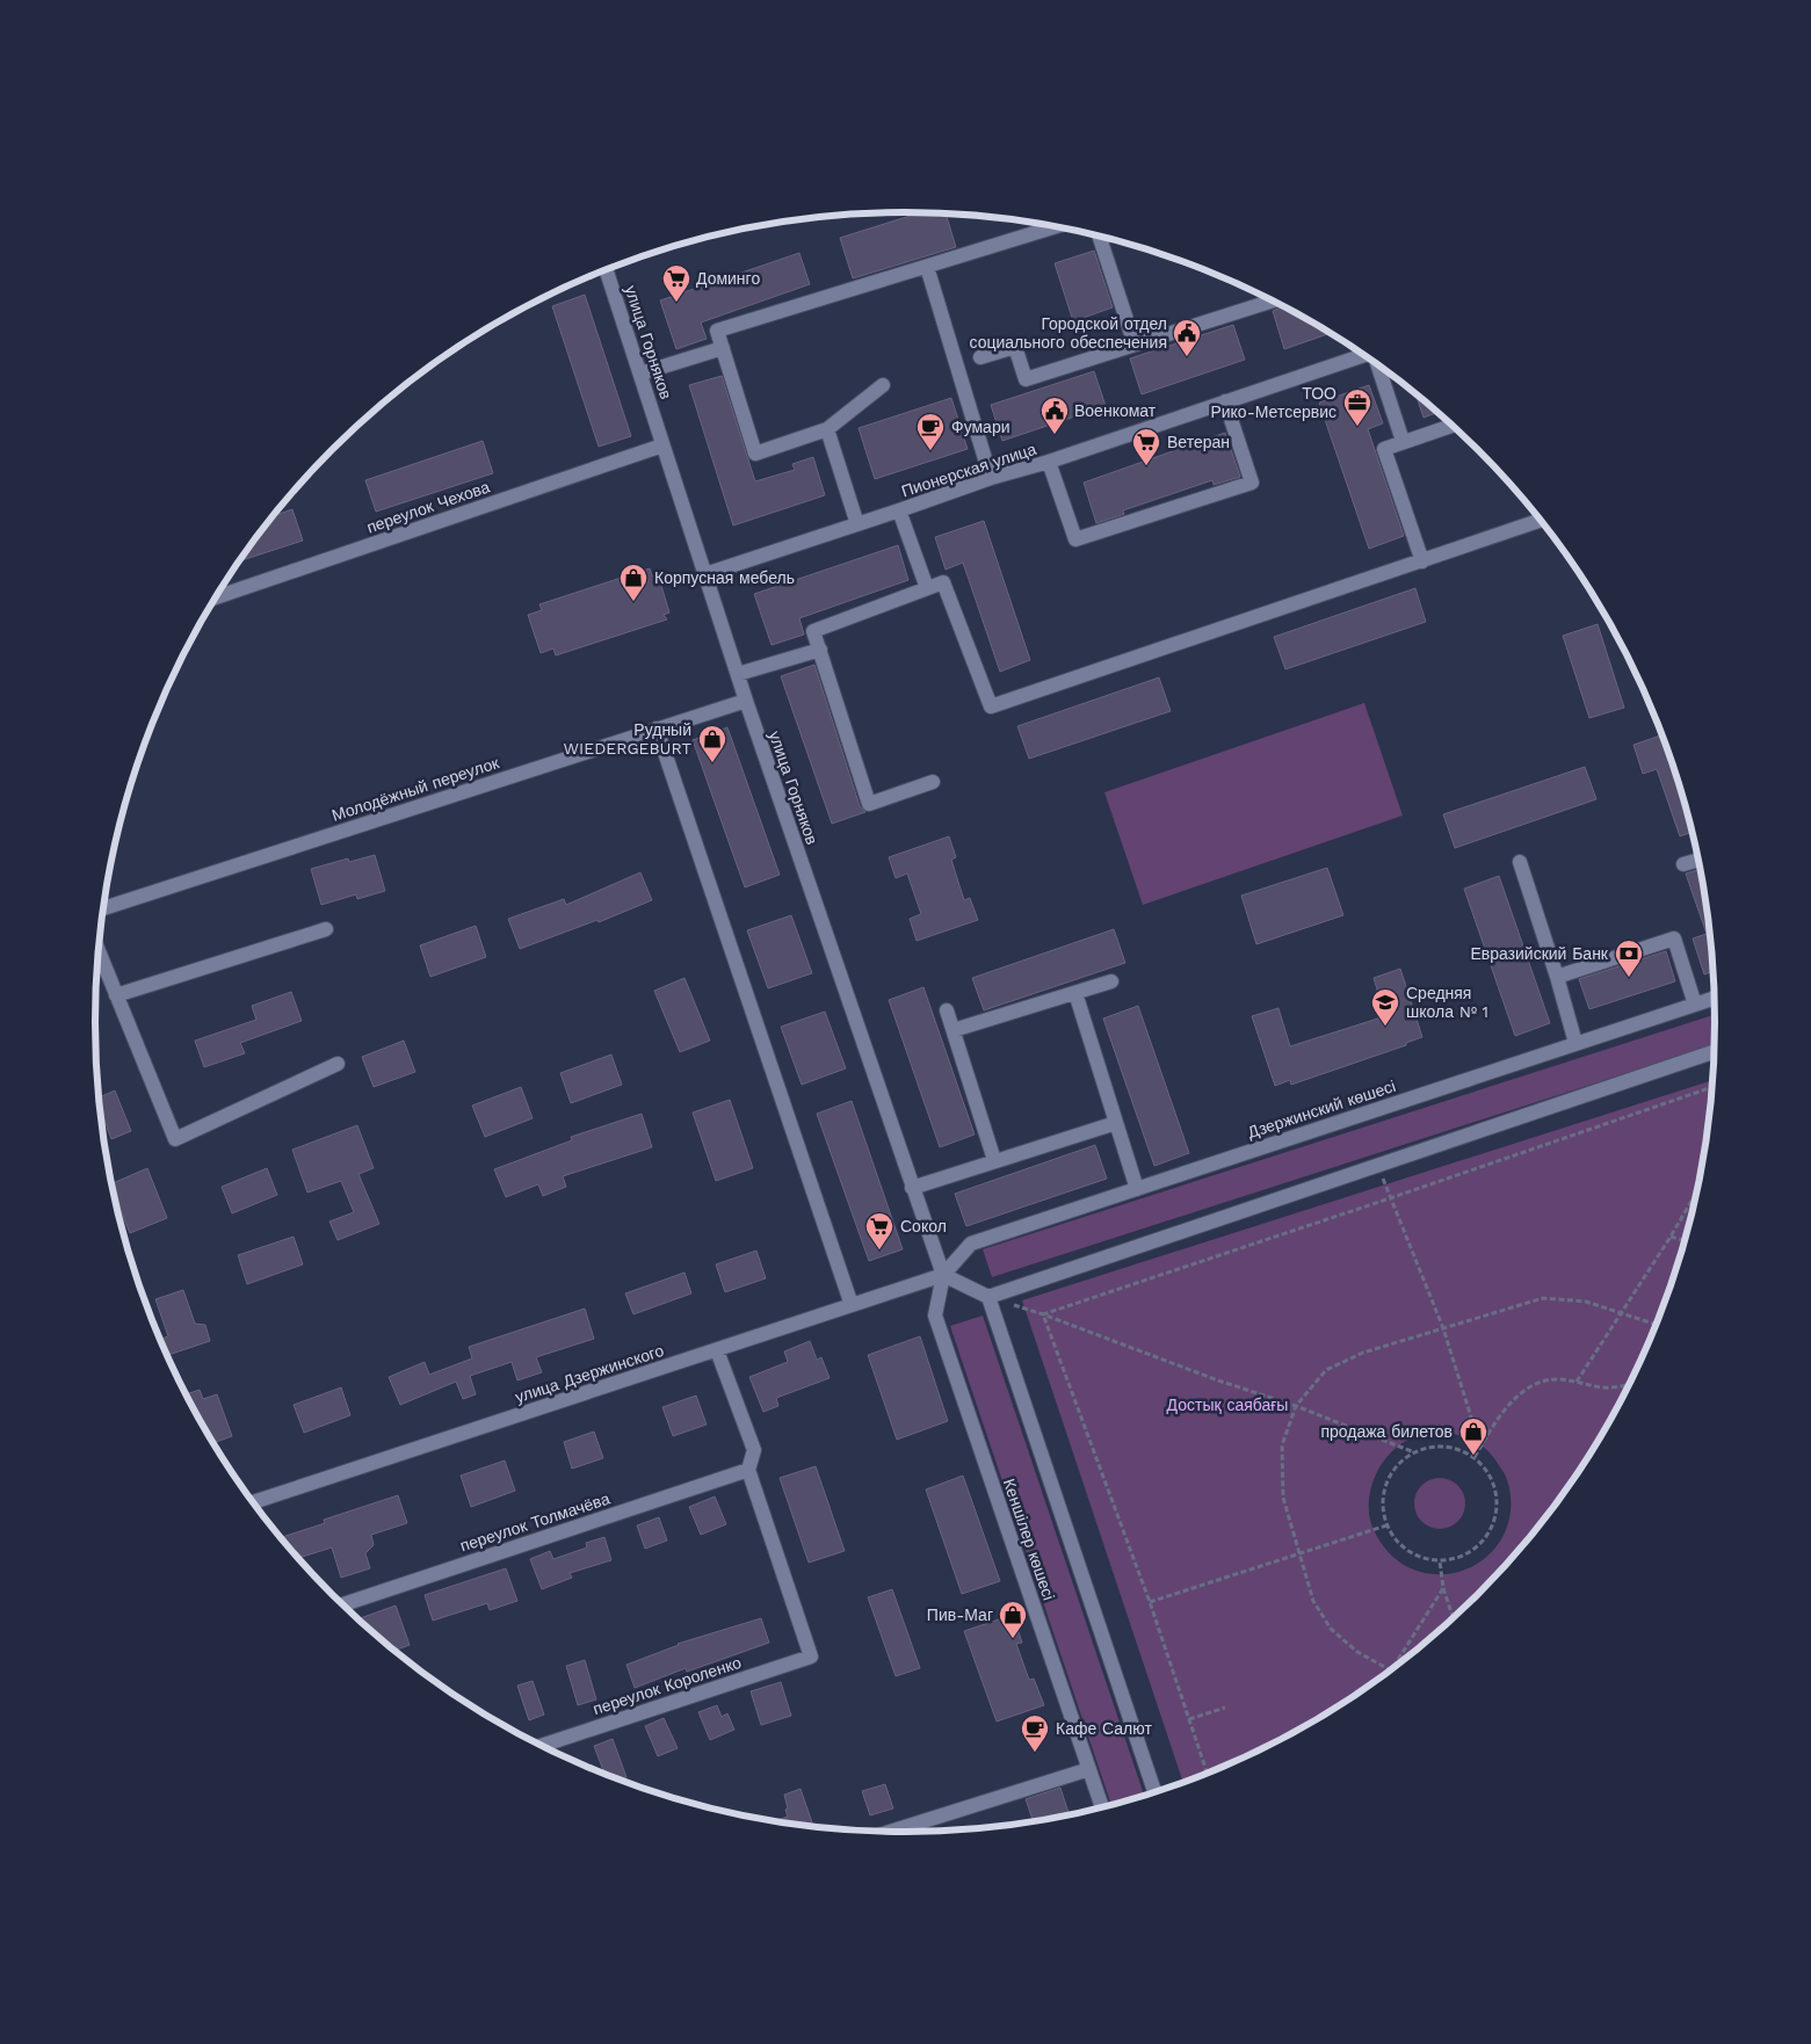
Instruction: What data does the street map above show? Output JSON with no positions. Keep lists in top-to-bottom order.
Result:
{
  "streets": {
    "street": [
      "улица Горняков",
      "Пионерская улица",
      "переулок Чехова",
      "Молодёжный переулок",
      "Дзержинский көшесі",
      "улица Дзержинского",
      "переулок Толмачёва",
      "Кеншілер көшесі",
      "переулок Короленко"
    ]
  },
  "crossings": [
    ["улица Горняков", "Пионерская улица"],
    ["улица Горняков", "переулок Чехова"],
    ["улица Горняков", "Молодёжный переулок"],
    ["улица Горняков", "Дзержинский көшесі"],
    ["улица Горняков", "улица Дзержинского"],
    ["улица Горняков", "Кеншілер көшесі"],
    ["Дзержинский көшесі", "улица Дзержинского"],
    ["Дзержинский көшесі", "Кеншілер көшесі"],
    ["улица Дзержинского", "Кеншілер көшесі"],
    ["переулок Толмачёва", "переулок Короленко"]
  ],
  "parks": ["Достық саябағы"],
  "places": {
    "supermarket": ["Доминго", "Ветеран", "Сокол"],
    "public building": ["Городской отдел социального обеспечения", "Военкомат"],
    "office": ["ТОО Рико-Метсервис"],
    "cafe": ["Фумари", "Кафе Салют"],
    "shop": [
      "Корпусная мебель",
      "Рудный WIEDERGEBURT",
      "продажа билетов",
      "Пив-Маг"
    ],
    "bank": ["Евразийский Банк"],
    "school or university": ["Средняя школа № 1"]
  }
}
